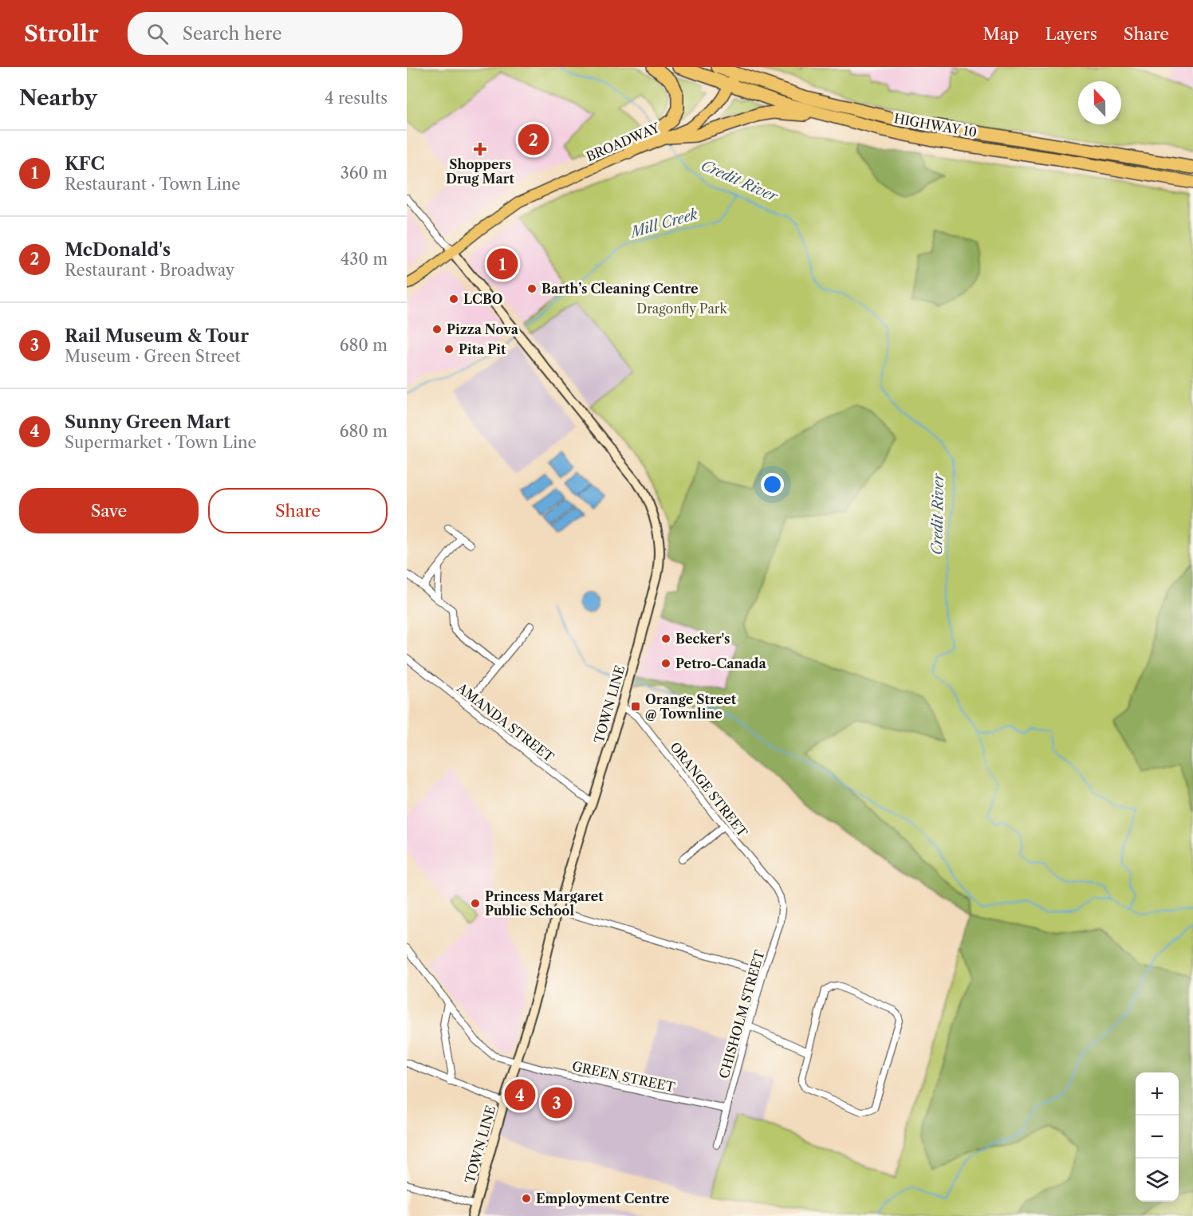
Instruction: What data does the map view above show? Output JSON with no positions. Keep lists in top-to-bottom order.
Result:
{
  "streets": {
    "highway": ["HIGHWAY 10"],
    "main road": ["BROADWAY", "TOWN LINE"],
    "street": [
      "AMANDA STREET",
      "ORANGE STREET",
      "CHISHOLM STREET",
      "GREEN STREET"
    ]
  },
  "crossings": [
    ["HIGHWAY 10", "BROADWAY"],
    ["BROADWAY", "TOWN LINE"],
    ["TOWN LINE", "AMANDA STREET"],
    ["TOWN LINE", "ORANGE STREET"],
    ["TOWN LINE", "GREEN STREET"],
    ["ORANGE STREET", "CHISHOLM STREET"],
    ["CHISHOLM STREET", "GREEN STREET"]
  ],
  "water": ["Credit River", "Mill Creek"],
  "parks": ["Dragonfly Park"],
  "places": {
    "health": ["Shoppers Drug Mart"],
    "other": [
      "Barth’s Cleaning Centre",
      "LCBO",
      "Pizza Nova",
      "Pita Pit",
      "Becker's",
      "Petro-Canada",
      "Princess Margaret Public School",
      "Employment Centre"
    ],
    "transit": ["Orange Street @ Townline"]
  },
  "north": "top",
  "page": {
    "header": "Strollr",
    "search": "Search here",
    "nav": ["Map", "Layers", "Share"],
    "heading": ["Nearby", "4 results"],
    "pins": [
      "2",
      "1",
      "4",
      "3"
    ],
    "list": [
      {
        "mark": "1",
        "name": "KFC",
        "note": "Restaurant · Town Line",
        "value": "360 m"
      },
      {
        "mark": "2",
        "name": "McDonald's",
        "note": "Restaurant · Broadway",
        "value": "430 m"
      },
      {
        "mark": "3",
        "name": "Rail Museum & Tour",
        "note": "Museum · Green Street",
        "value": "680 m"
      },
      {
        "mark": "4",
        "name": "Sunny Green Mart",
        "note": "Supermarket · Town Line",
        "value": "680 m"
      }
    ],
    "buttons": ["Save", "Share"],
    "map_buttons": ["+", "−"]
  }
}
